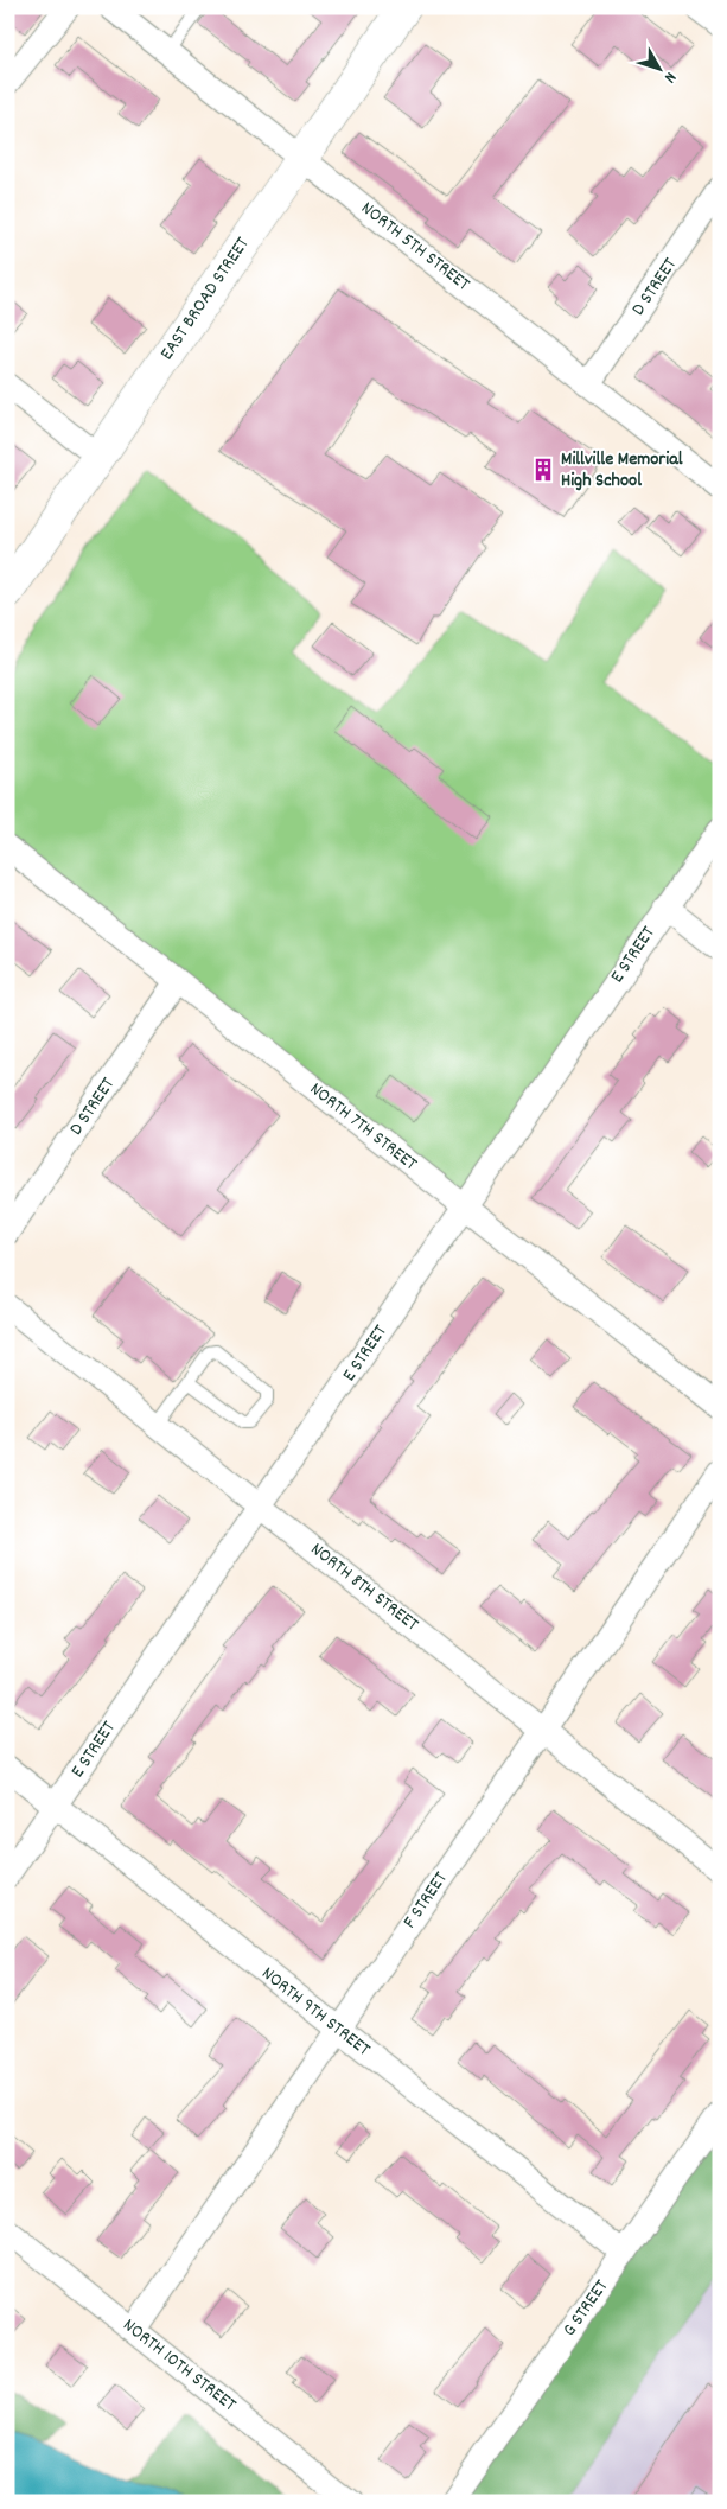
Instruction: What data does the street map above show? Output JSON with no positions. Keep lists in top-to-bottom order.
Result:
{
  "streets": {
    "main road": ["EAST BROAD STREET"],
    "street": [
      "NORTH 5TH STREET",
      "D STREET",
      "E STREET",
      "NORTH 7TH STREET",
      "NORTH 8TH STREET",
      "F STREET",
      "NORTH 9TH STREET",
      "G STREET",
      "NORTH 10TH STREET"
    ]
  },
  "crossings": [
    ["NORTH 5TH STREET", "D STREET"],
    ["NORTH 5TH STREET", "EAST BROAD STREET"],
    ["D STREET", "NORTH 7TH STREET"],
    ["E STREET", "NORTH 7TH STREET"],
    ["E STREET", "NORTH 8TH STREET"],
    ["E STREET", "NORTH 9TH STREET"],
    ["NORTH 8TH STREET", "F STREET"],
    ["F STREET", "NORTH 9TH STREET"],
    ["F STREET", "NORTH 10TH STREET"],
    ["NORTH 9TH STREET", "G STREET"]
  ],
  "places": {
    "building": ["Millville Memorial High School"]
  },
  "north": "bottom right"
}
